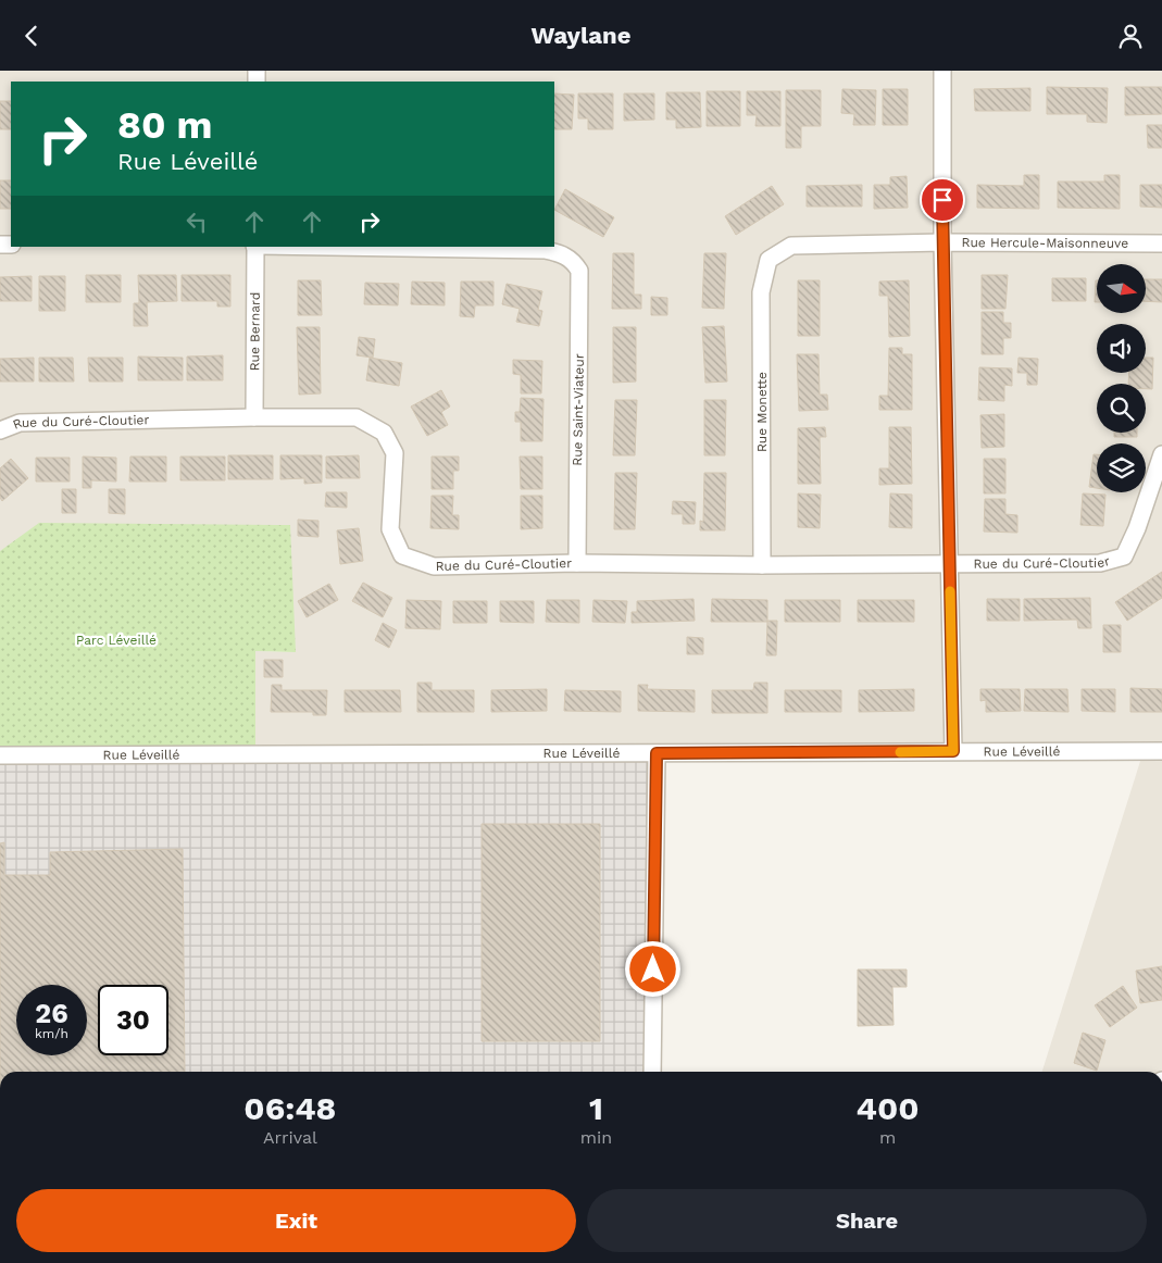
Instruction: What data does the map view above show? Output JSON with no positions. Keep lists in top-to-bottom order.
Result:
{
  "streets": {
    "street": [
      "Rue Hercule-Maisonneuve",
      "Rue Bernard",
      "Rue Saint-Viateur",
      "Rue Monette",
      "Rue du Curé-Cloutier",
      "Rue Léveillé"
    ]
  },
  "crossings": [
    ["Rue Hercule-Maisonneuve", "Rue Monette"],
    ["Rue Bernard", "Rue du Curé-Cloutier"],
    ["Rue Saint-Viateur", "Rue du Curé-Cloutier"],
    ["Rue Monette", "Rue du Curé-Cloutier"]
  ],
  "parks": ["Parc Léveillé"],
  "north": "right",
  "page": {
    "header": "Waylane",
    "turn": ["80 m", "Rue Léveillé"],
    "speed": "26 km/h",
    "limit": "30",
    "eta": [
      "06:48",
      "Arrival",
      "1",
      "min",
      "400",
      "m"
    ],
    "buttons": ["Exit", "Share"]
  }
}
